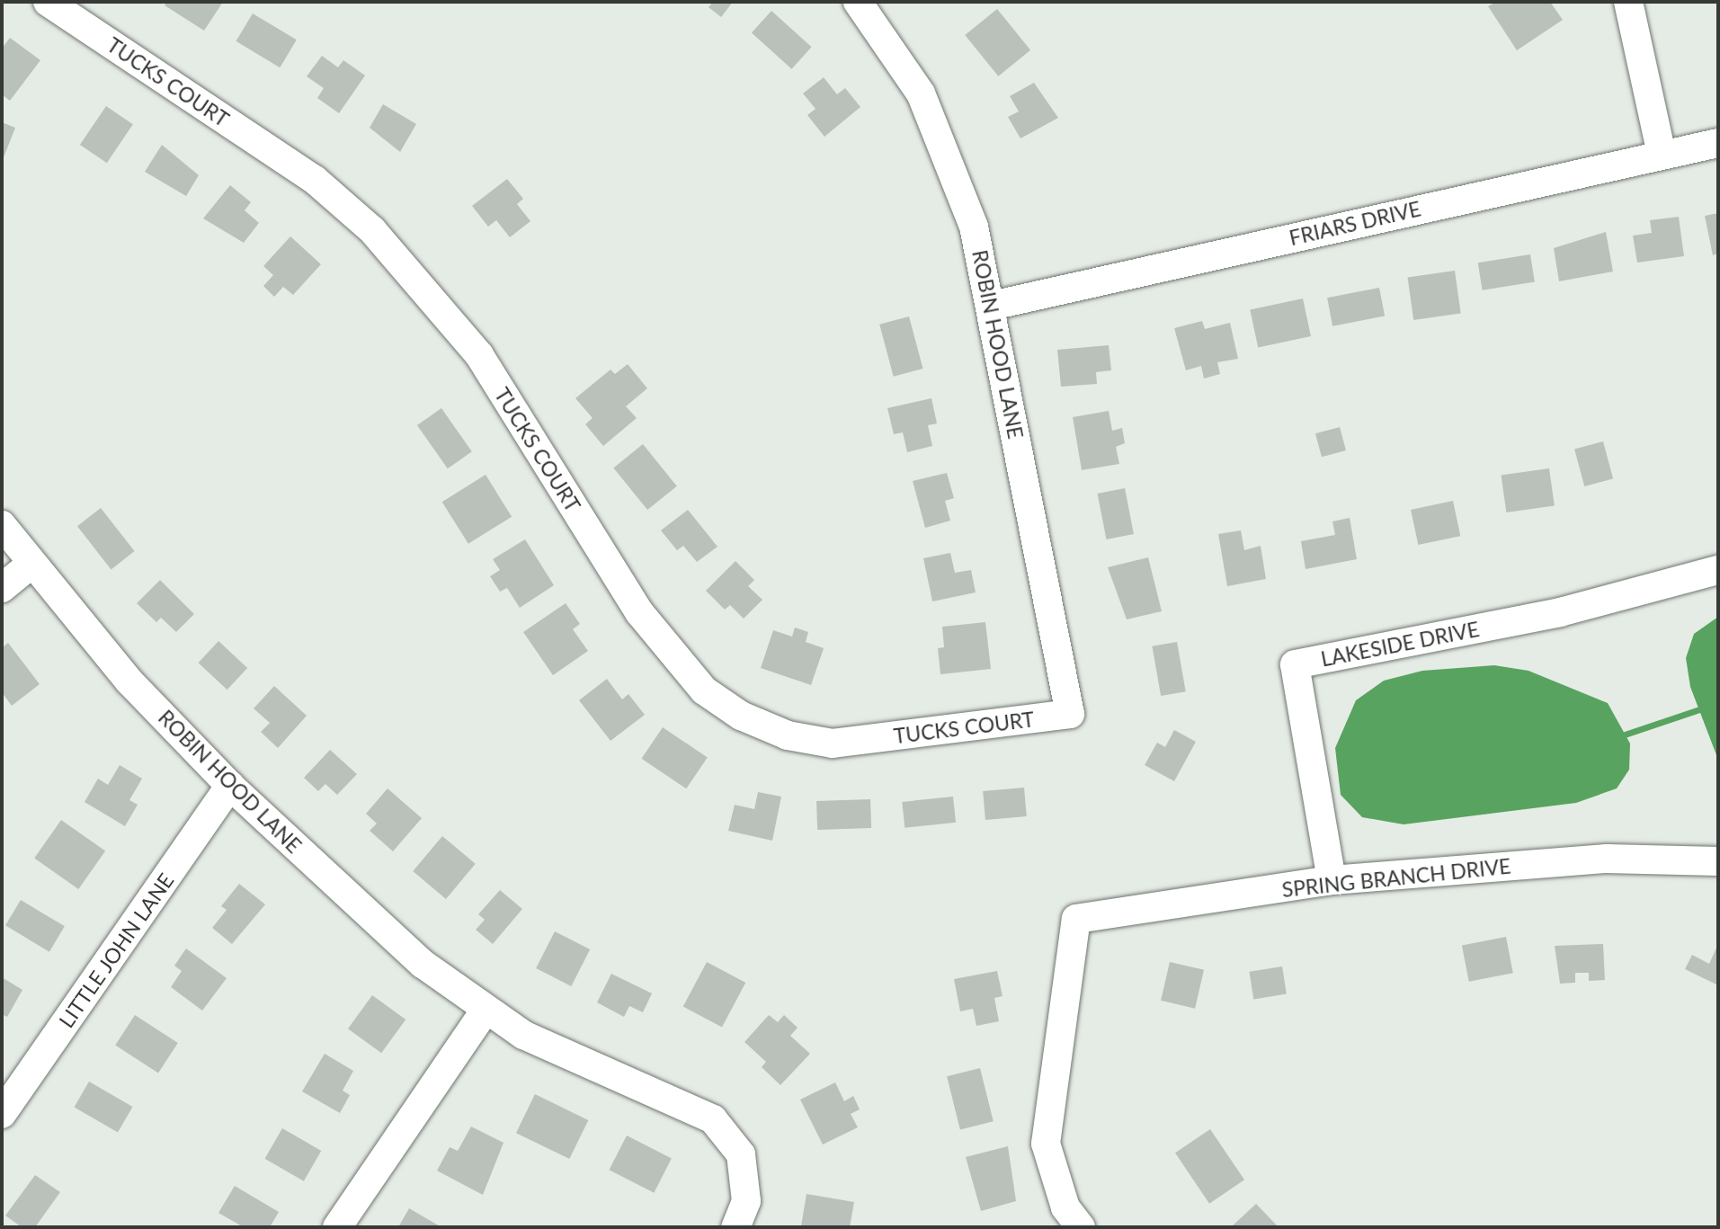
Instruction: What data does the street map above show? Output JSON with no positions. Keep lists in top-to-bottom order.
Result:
{
  "streets": {
    "street": [
      "TUCKS COURT",
      "FRIARS DRIVE",
      "ROBIN HOOD LANE",
      "LAKESIDE DRIVE",
      "SPRING BRANCH DRIVE",
      "LITTLE JOHN LANE"
    ]
  },
  "crossings": [
    ["TUCKS COURT", "ROBIN HOOD LANE"],
    ["FRIARS DRIVE", "ROBIN HOOD LANE"],
    ["ROBIN HOOD LANE", "LITTLE JOHN LANE"],
    ["LAKESIDE DRIVE", "SPRING BRANCH DRIVE"]
  ]
}
